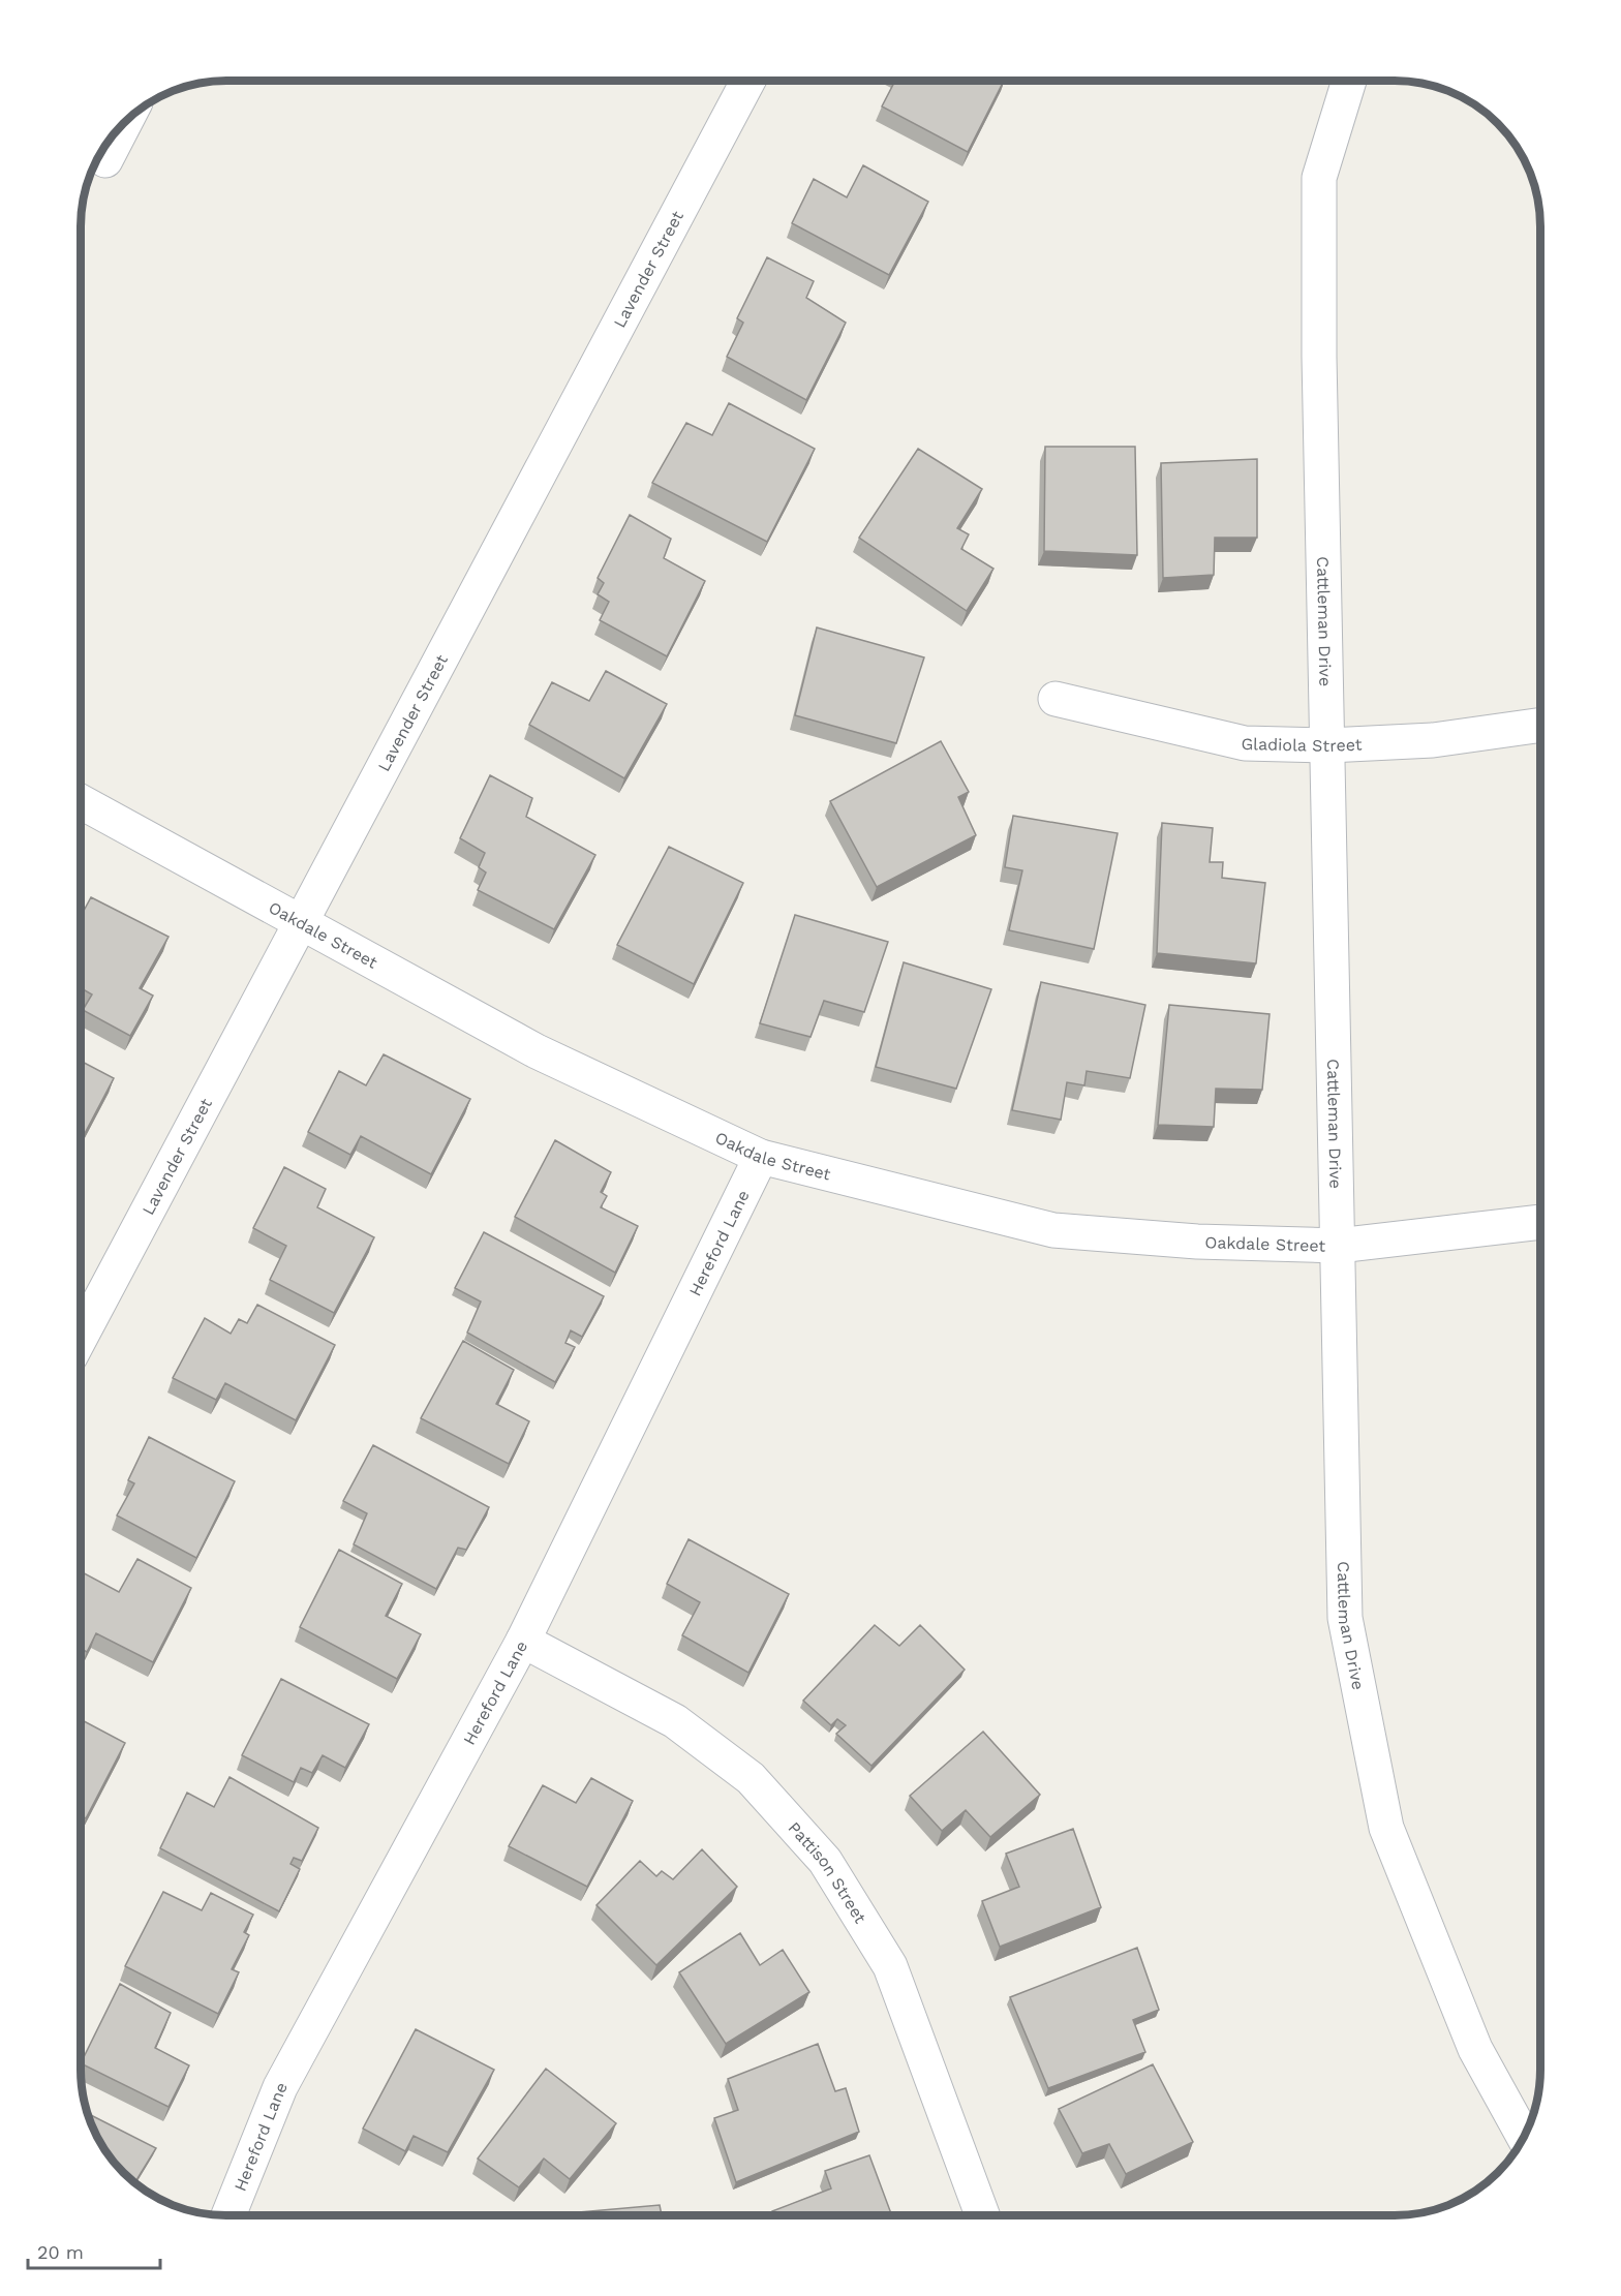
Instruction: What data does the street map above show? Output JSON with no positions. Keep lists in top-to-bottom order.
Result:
{
  "streets": {
    "street": [
      "Lavender Street",
      "Cattleman Drive",
      "Gladiola Street",
      "Oakdale Street",
      "Hereford Lane",
      "Pattison Street"
    ]
  },
  "crossings": [
    ["Lavender Street", "Oakdale Street"],
    ["Cattleman Drive", "Gladiola Street"],
    ["Cattleman Drive", "Oakdale Street"],
    ["Oakdale Street", "Hereford Lane"],
    ["Hereford Lane", "Pattison Street"]
  ],
  "scale_bar": "20 m"
}
